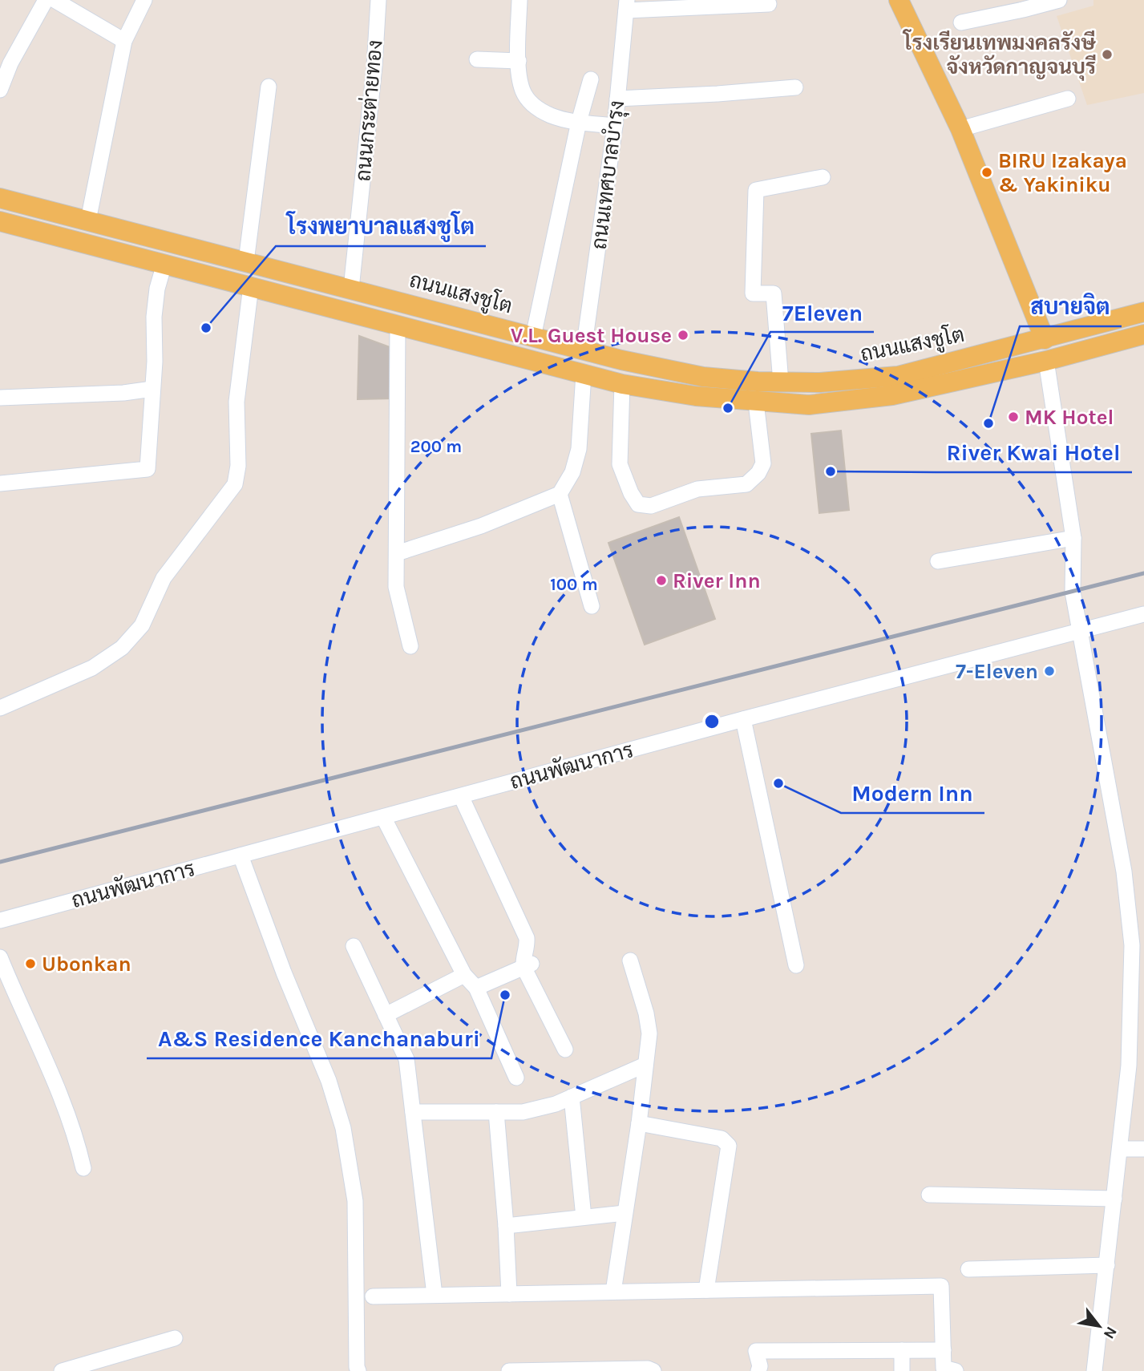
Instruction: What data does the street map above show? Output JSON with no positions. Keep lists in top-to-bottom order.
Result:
{
  "streets": {
    "main road": ["ถนนแสงชูโต"],
    "street": ["ถนนกระต่ายทอง", "ถนนเทศบาลบำรุง", "ถนนพัฒนาการ"]
  },
  "crossings": [
    ["ถนนกระต่ายทอง", "ถนนแสงชูโต"],
    ["ถนนเทศบาลบำรุง", "ถนนแสงชูโต"]
  ],
  "places": [
    "โรงเรียนเทพมงคลรังษี จังหวัดกาญจนบุรี",
    "BIRU Izakaya & Yakiniku",
    "โรงพยาบาลแสงชูโต",
    "V.L. Guest House",
    "7Eleven",
    "MK Hotel",
    "สบายจิต",
    "River Kwai Hotel",
    "River Inn",
    "7-Eleven",
    "Modern Inn",
    "Ubonkan",
    "A&S Residence Kanchanaburi"
  ],
  "north": "bottom right",
  "rings": ["200 m", "100 m"]
}
